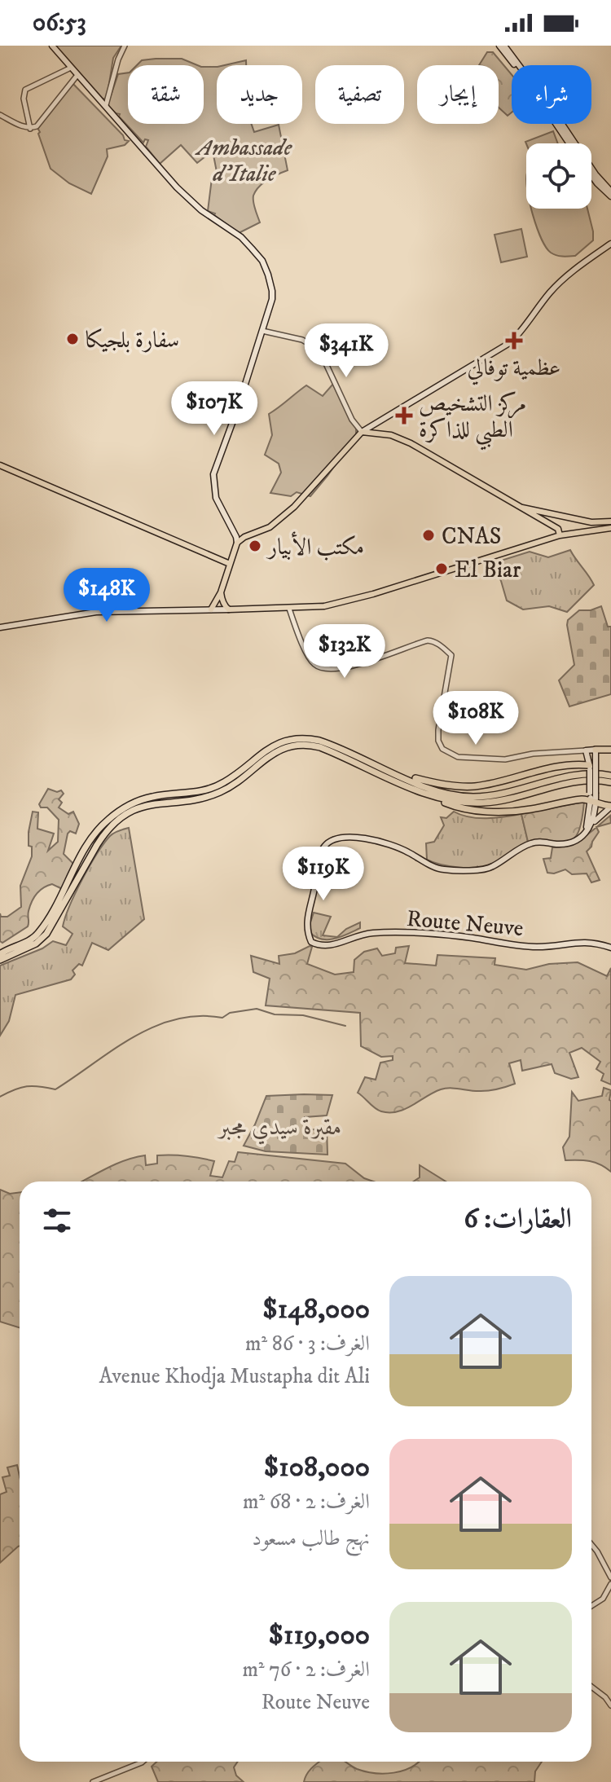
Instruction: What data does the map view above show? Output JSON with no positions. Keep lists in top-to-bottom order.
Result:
{
  "streets": {
    "main road": ["Route Neuve"]
  },
  "parks": ["Ambassade d'Italie", "مقبرة سيدي مجبر"],
  "places": {
    "other": [
      "سفارة بلجيكا",
      "CNAS",
      "مكتب الأبيار",
      "El Biar"
    ],
    "health": ["عظمية توفالي", "مركز التشخيص الطبي للذاكرة"]
  },
  "page": {
    "status": "06:53",
    "chip": [
      "شراء",
      "إيجار",
      "تصفية",
      "جديد",
      "شقة"
    ],
    "price": [
      "$341K",
      "$107K",
      "$148K",
      "$132K",
      "$108K",
      "$119K"
    ],
    "heading": "العقارات: 6",
    "list": [
      {
        "name": "$148,000",
        "note": "الغرف: 3 · 86 m² · Avenue Khodja Mustapha dit Ali"
      },
      {
        "name": "$108,000",
        "note": "الغرف: 2 · 68 m² · نهج طالب مسعود"
      },
      {
        "name": "$119,000",
        "note": "الغرف: 2 · 76 m² · Route Neuve"
      }
    ]
  }
}
